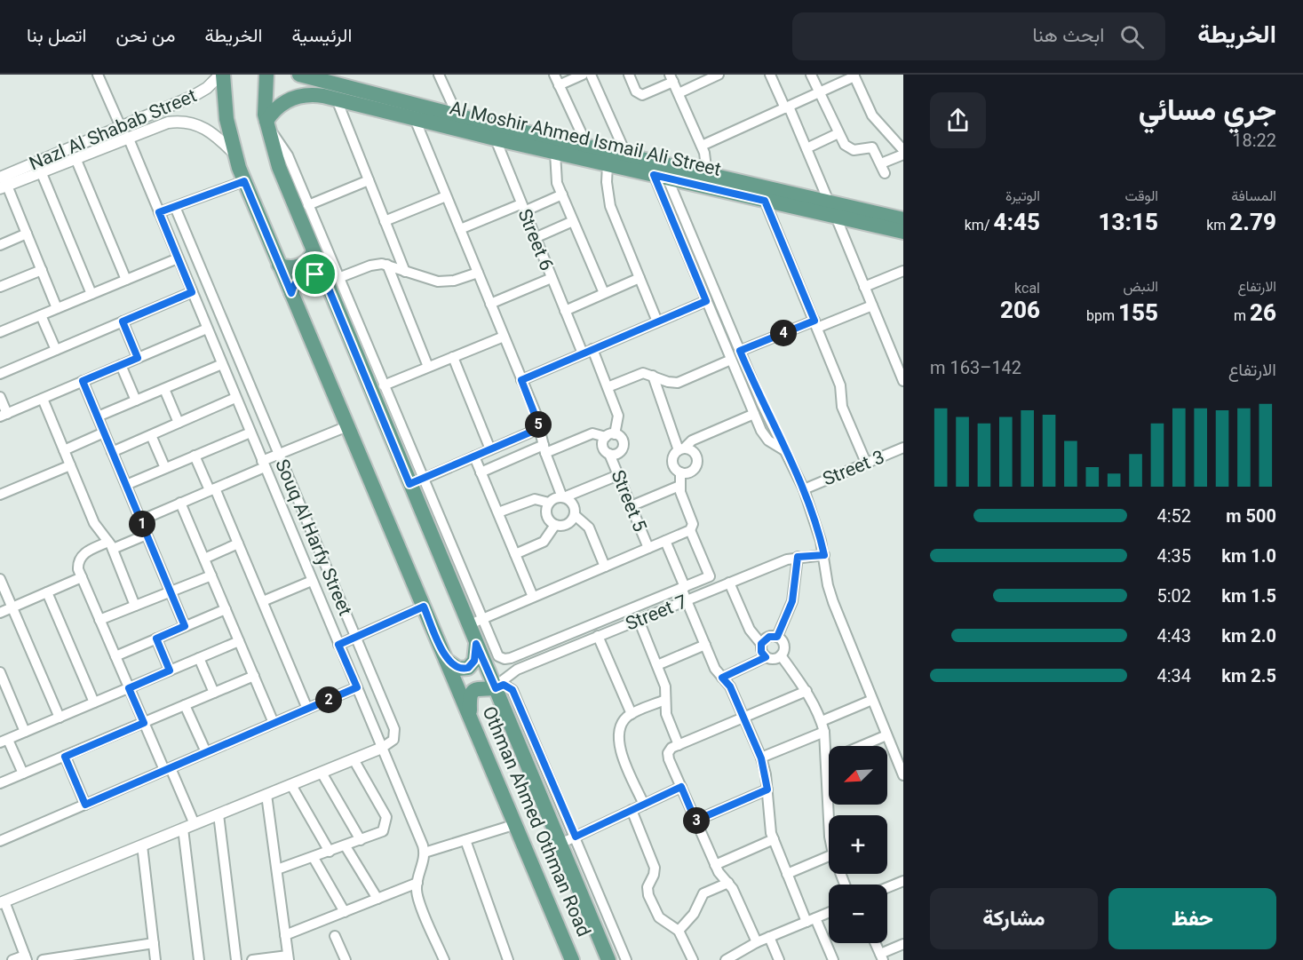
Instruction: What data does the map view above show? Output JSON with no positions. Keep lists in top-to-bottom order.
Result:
{
  "streets": {
    "main road": ["Al Moshir Ahmed Ismail Ali Street", "Othman Ahmed Othman Road"],
    "street": [
      "Nazl Al Shabab Street",
      "Street 6",
      "Street 3",
      "Street 5",
      "Souq Al Harfy Street",
      "Street 7"
    ]
  },
  "crossings": [
    ["Nazl Al Shabab Street", "Othman Ahmed Othman Road"],
    ["Al Moshir Ahmed Ismail Ali Street", "Street 6"],
    ["Al Moshir Ahmed Ismail Ali Street", "Othman Ahmed Othman Road"],
    ["Street 5", "Street 7"],
    ["Street 7", "Othman Ahmed Othman Road"]
  ],
  "north": "bottom left",
  "page": {
    "header": "الخريطة",
    "search": "ابحث هنا",
    "nav": [
      "الرئيسية",
      "الخريطة",
      "من نحن",
      "اتصل بنا"
    ],
    "heading": ["جري مسائي", "18:22"],
    "stats": [
      ["المسافة", "2.79 km"],
      ["الوقت", "13:15"],
      ["الوتيرة", "4:45 /km"],
      ["الارتفاع", "26 m"],
      ["النبض", "155 bpm"],
      ["kcal", "206"]
    ],
    "pins": [
      "4",
      "5",
      "1",
      "2",
      "3"
    ],
    "chart": ["الارتفاع", "142–163 m"],
    "list": [
      {
        "name": "500 m",
        "note": "4:52"
      },
      {
        "name": "1.0 km",
        "note": "4:35"
      },
      {
        "name": "1.5 km",
        "note": "5:02"
      },
      {
        "name": "2.0 km",
        "note": "4:43"
      },
      {
        "name": "2.5 km",
        "note": "4:34"
      }
    ],
    "map_buttons": ["+", "−"],
    "buttons": ["حفظ", "مشاركة"]
  }
}
